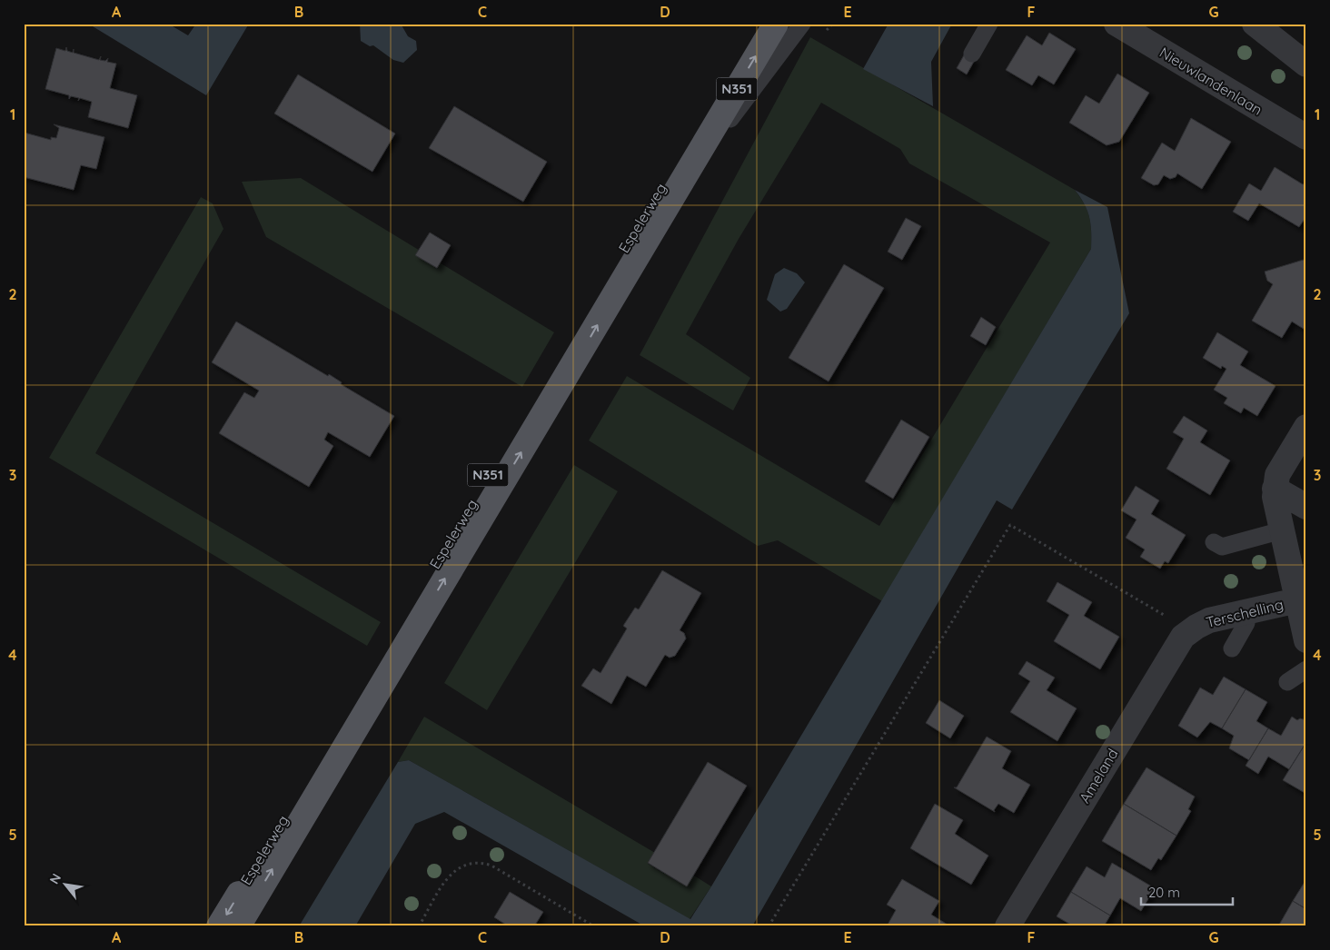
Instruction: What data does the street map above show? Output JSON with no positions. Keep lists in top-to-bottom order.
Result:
{
  "streets": {
    "main road": ["N351", "Espelerweg"],
    "street": ["Nieuwlandenlaan", "Terschelling", "Ameland"]
  },
  "crossings": [
    ["Terschelling", "Ameland"]
  ],
  "scale_bar": "20 m",
  "north": "top left",
  "grid": {
    "columns": [
      "A",
      "B",
      "C",
      "D",
      "E",
      "F",
      "G"
    ],
    "rows": [
      "1",
      "2",
      "3",
      "4",
      "5"
    ]
  }
}
